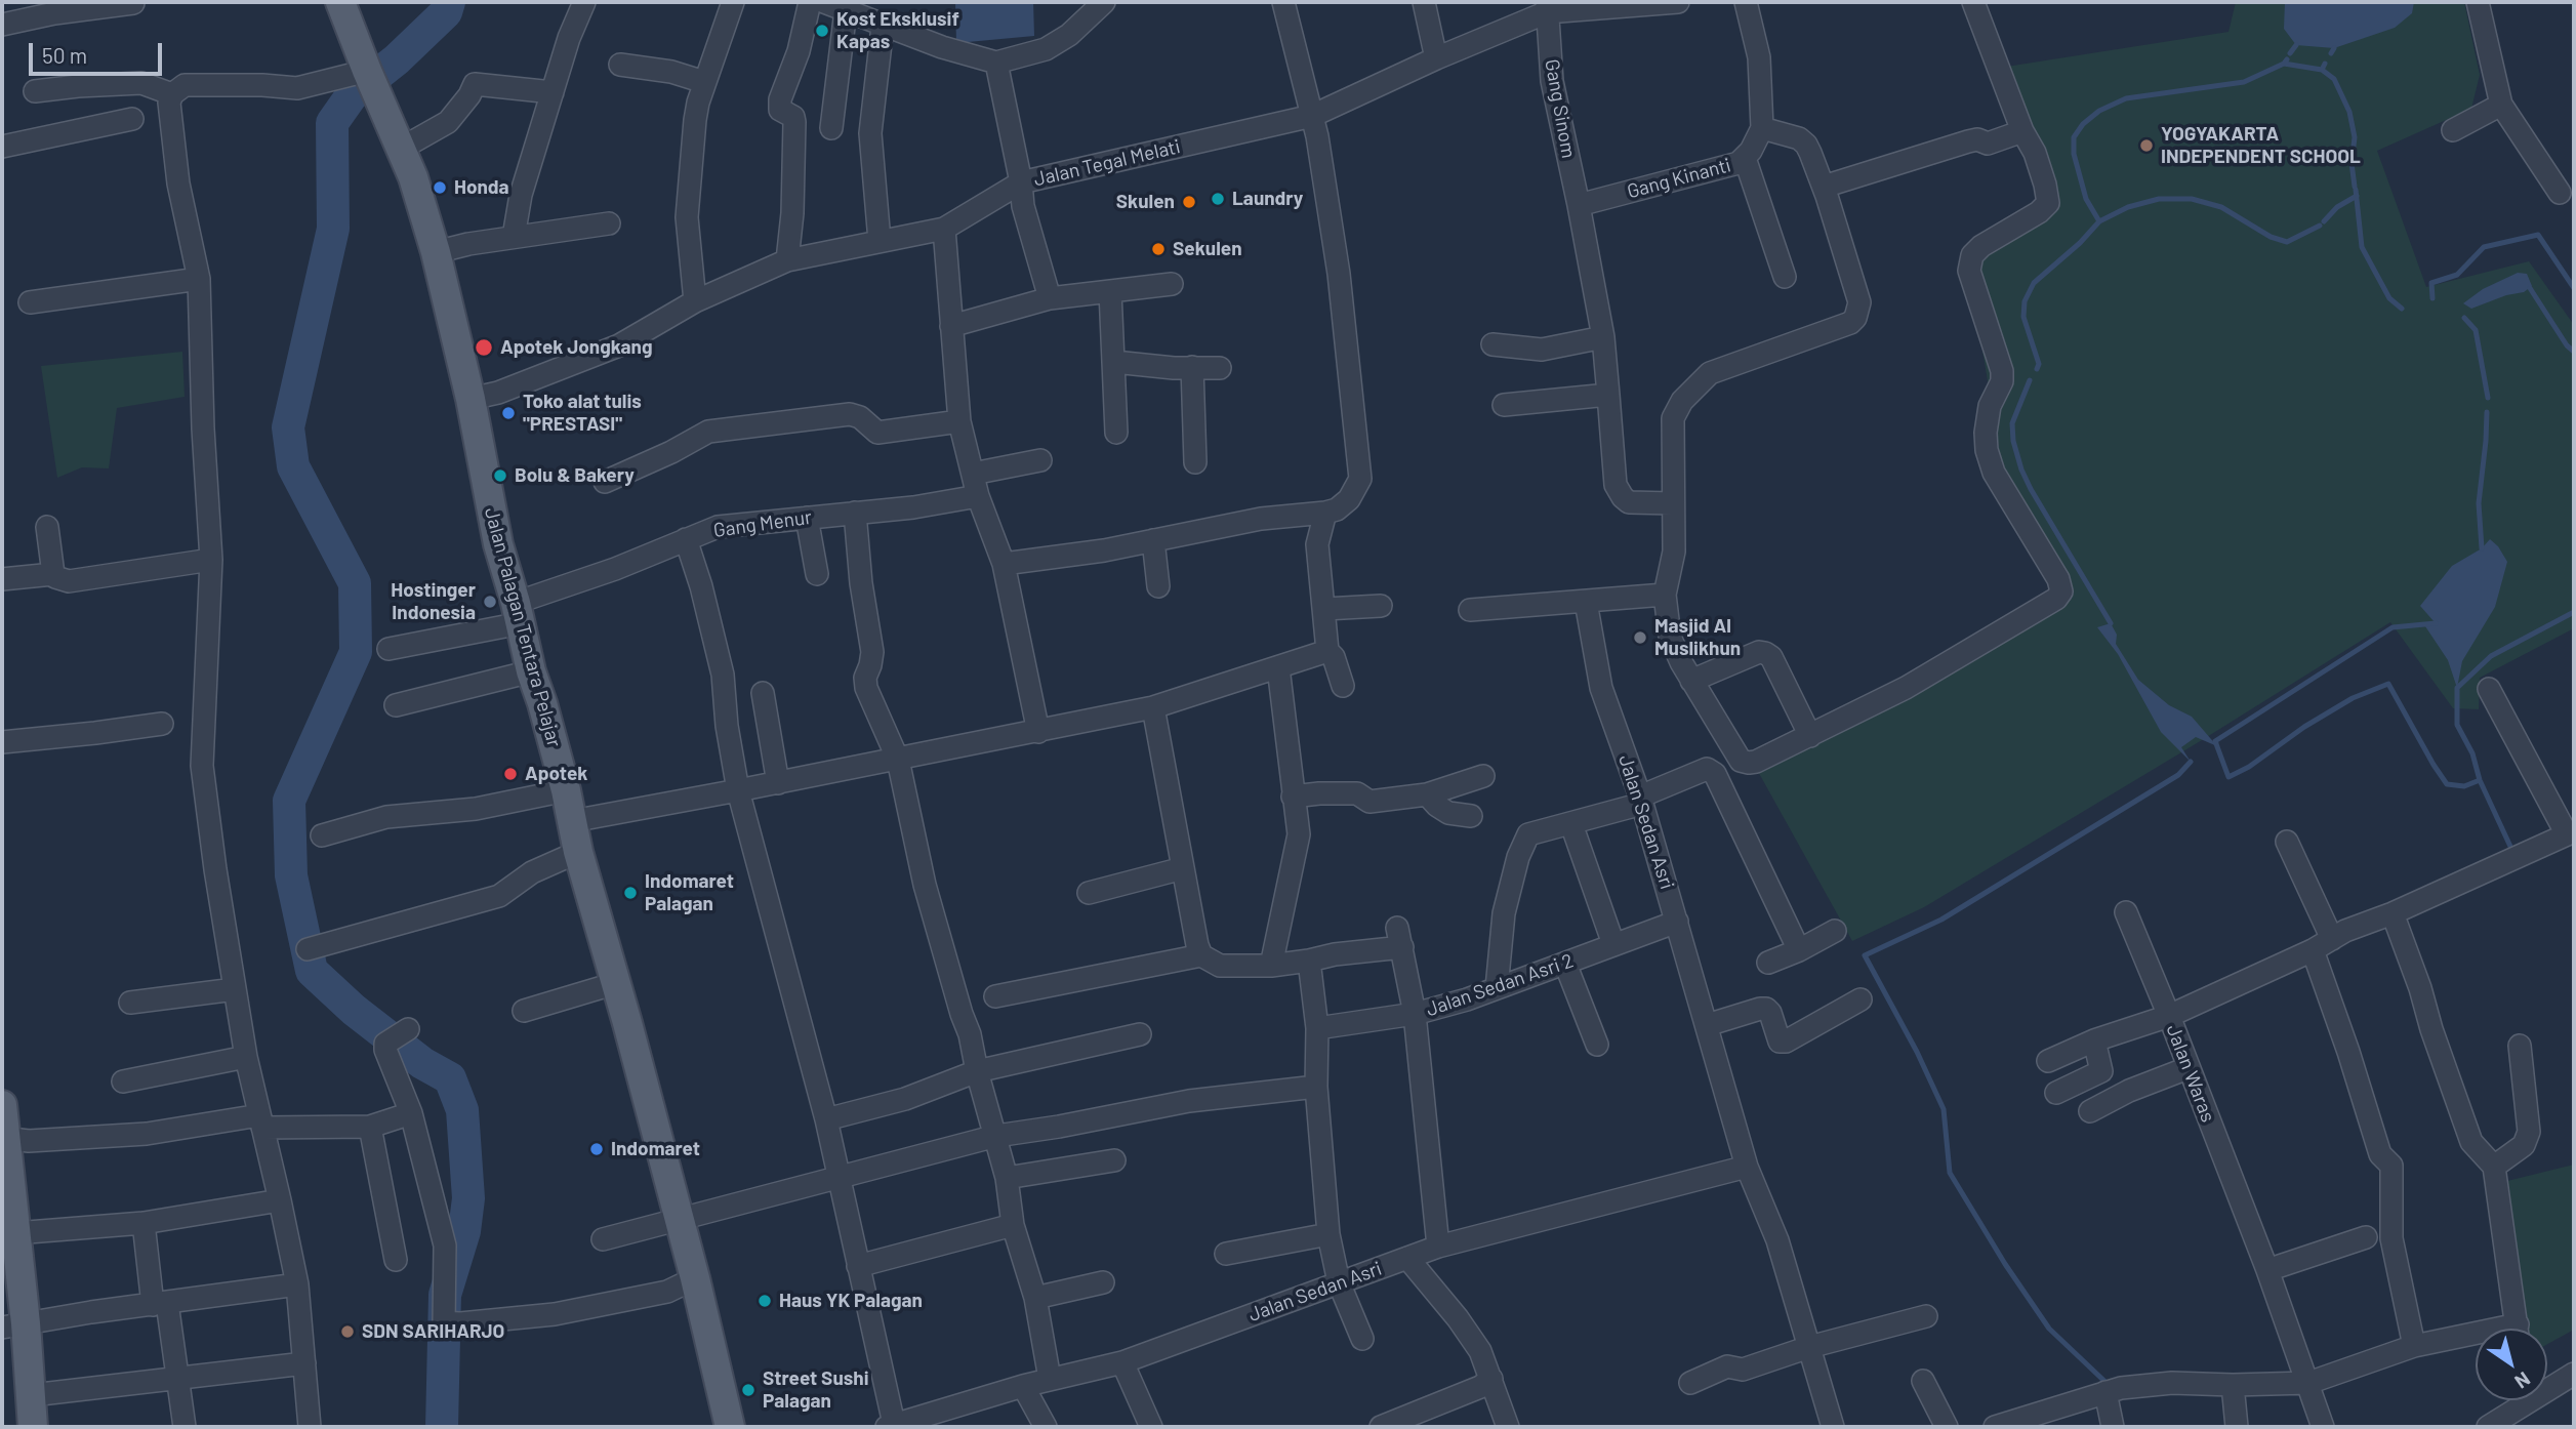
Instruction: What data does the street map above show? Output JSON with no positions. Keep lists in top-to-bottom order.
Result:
{
  "streets": {
    "main road": ["Jalan Palagan Tentara Pelajar"],
    "street": [
      "Gang Sinom",
      "Jalan Tegal Melati",
      "Gang Kinanti",
      "Gang Menur",
      "Jalan Sedan Asri",
      "Jalan Sedan Asri 2",
      "Jalan Waras"
    ]
  },
  "crossings": [
    ["Gang Sinom", "Jalan Tegal Melati"],
    ["Gang Sinom", "Gang Kinanti"],
    ["Jalan Tegal Melati", "Jalan Palagan Tentara Pelajar"],
    ["Gang Menur", "Jalan Palagan Tentara Pelajar"],
    ["Jalan Sedan Asri", "Jalan Sedan Asri 2"]
  ],
  "places": [
    "Kost Eksklusif Kapas",
    "YOGYAKARTA INDEPENDENT SCHOOL",
    "Honda",
    "Laundry",
    "Skulen",
    "Sekulen",
    "Apotek Jongkang",
    "Toko alat tulis \"PRESTASI\"",
    "Bolu & Bakery",
    "Hostinger Indonesia",
    "Masjid Al Muslikhun",
    "Apotek",
    "Indomaret Palagan",
    "Indomaret",
    "Haus YK Palagan",
    "SDN SARIHARJO",
    "Street Sushi Palagan"
  ],
  "scale_bar": "50 m",
  "north": "bottom right"
}
